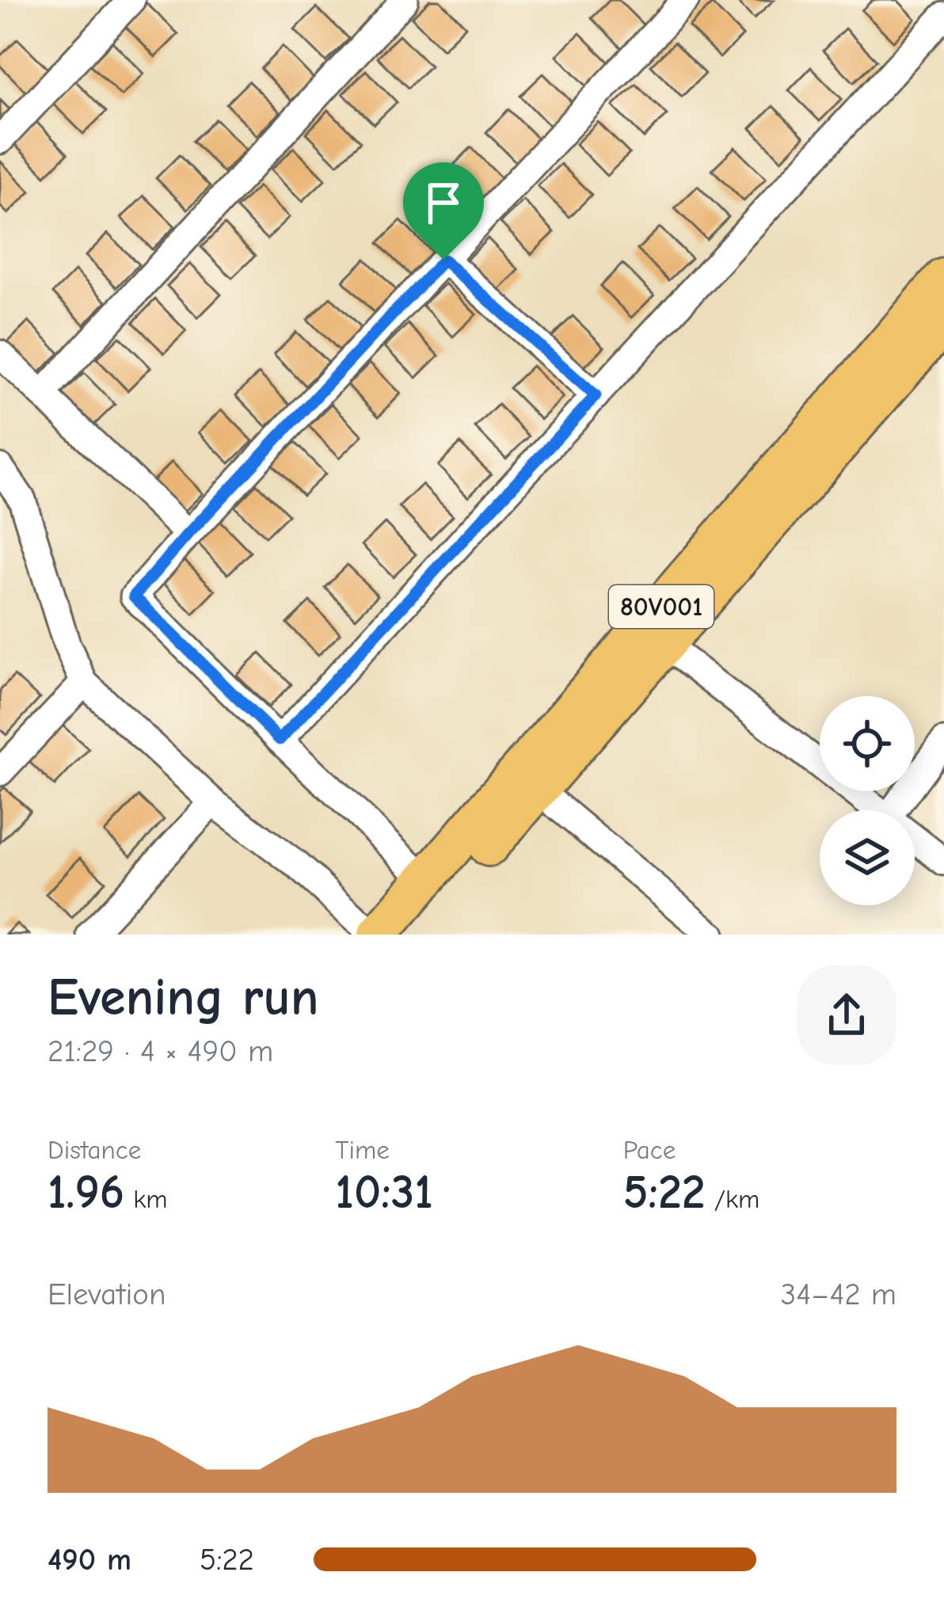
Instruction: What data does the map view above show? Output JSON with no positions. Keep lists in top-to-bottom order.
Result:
{
  "streets": {
    "highway": ["80V001"]
  },
  "page": {
    "heading": ["Evening run", "21:29 · 4 × 490 m"],
    "stats": [
      ["Distance", "1.96 km"],
      ["Time", "10:31"],
      ["Pace", "5:22 /km"]
    ],
    "chart": ["Elevation", "34–42 m"],
    "list": [
      {
        "name": "490 m",
        "note": "5:22"
      }
    ]
  }
}
